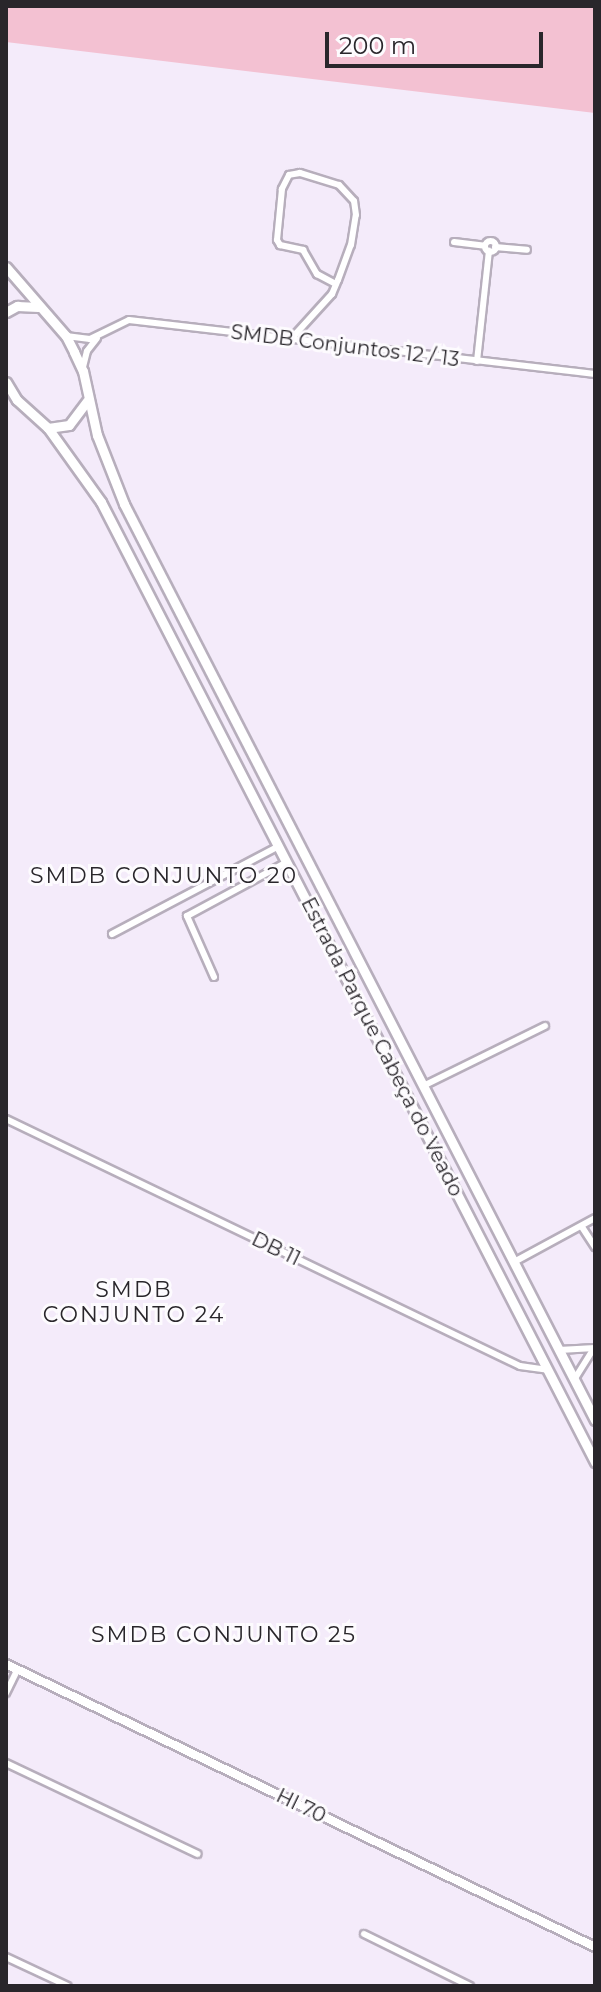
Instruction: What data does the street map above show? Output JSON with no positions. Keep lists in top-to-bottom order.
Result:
{
  "streets": {
    "main road": ["Estrada Parque Cabeça do Veado"],
    "street": ["SMDB Conjuntos 12 / 13", "DB 11", "HI 70"]
  },
  "crossings": [
    ["SMDB Conjuntos 12 / 13", "Estrada Parque Cabeça do Veado"],
    ["Estrada Parque Cabeça do Veado", "DB 11"]
  ],
  "districts": ["SMDB CONJUNTO 20", "SMDB CONJUNTO 24", "SMDB CONJUNTO 25"],
  "scale_bar": "200 m"
}
